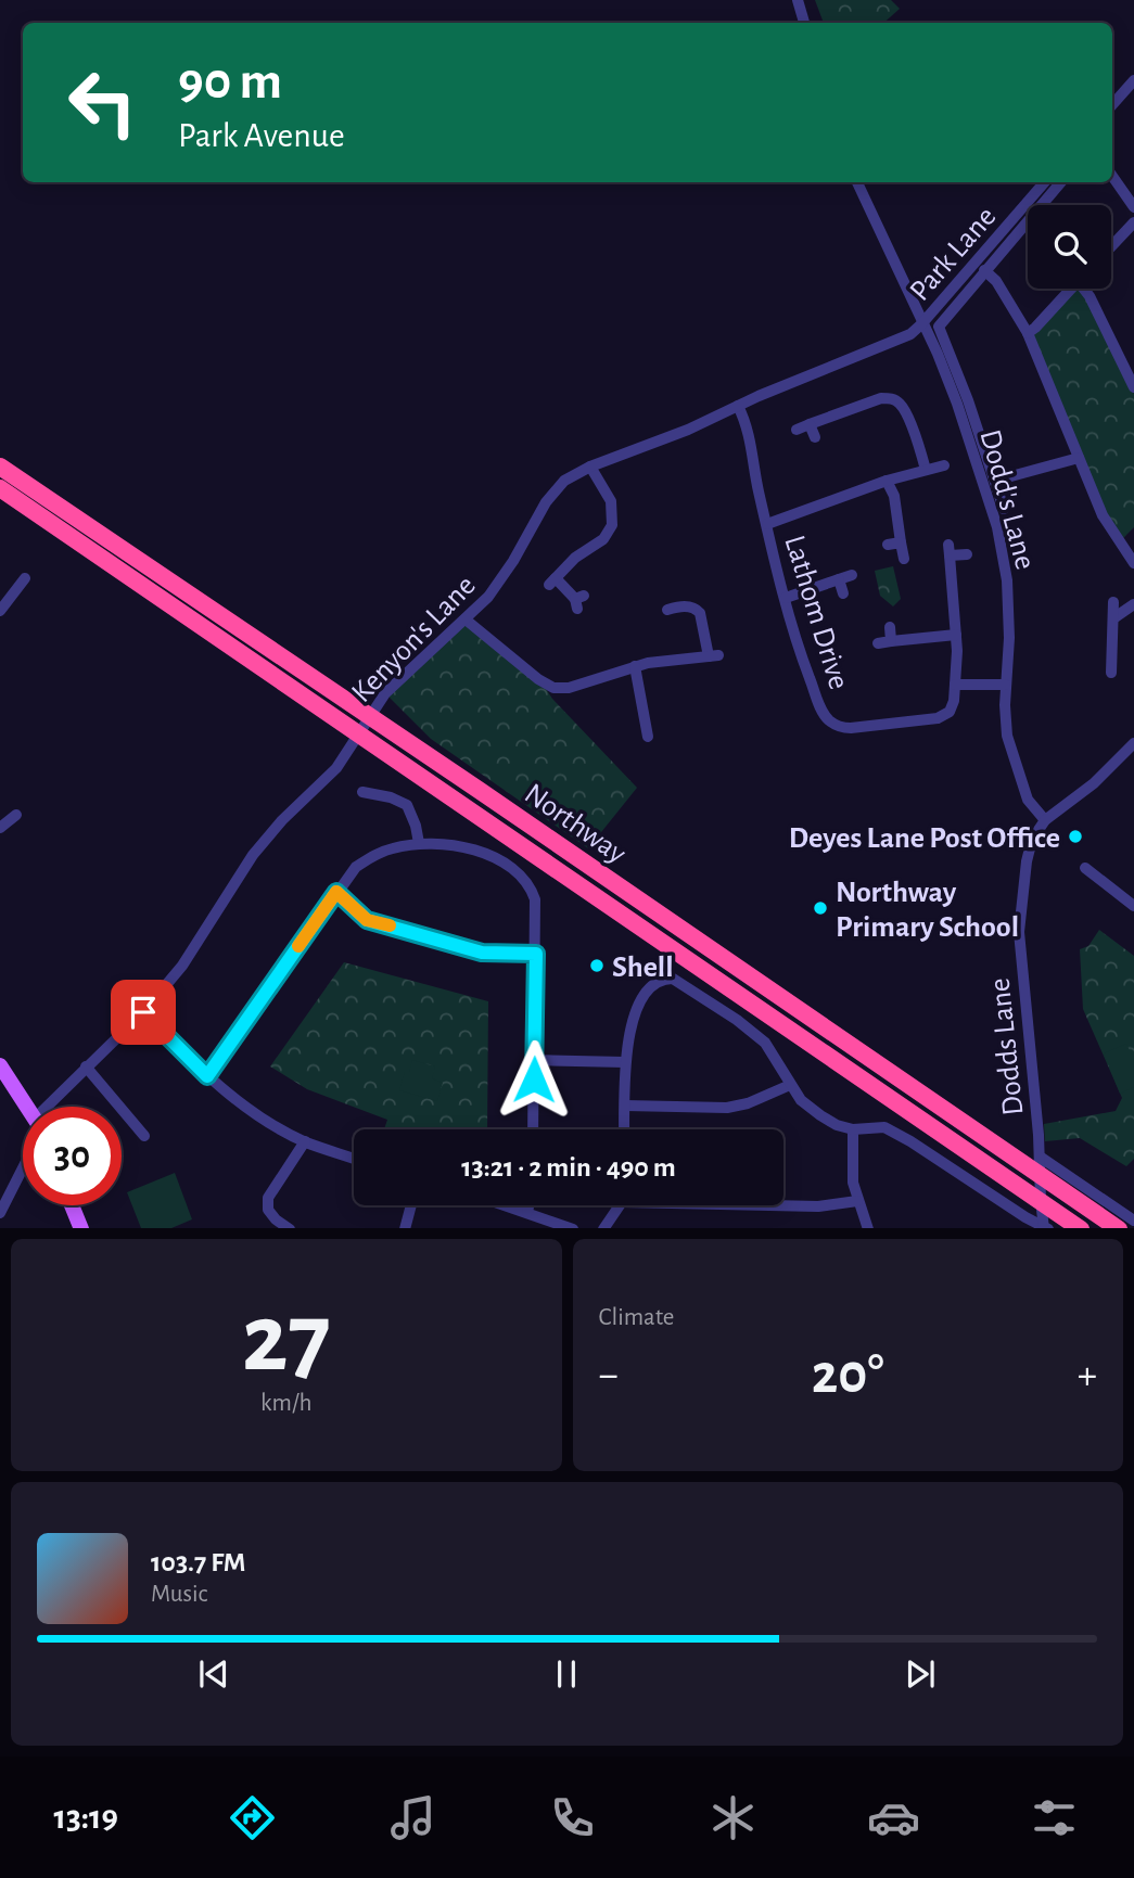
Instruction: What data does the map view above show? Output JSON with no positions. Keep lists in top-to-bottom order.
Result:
{
  "streets": {
    "highway": ["Northway"],
    "street": [
      "Park Lane",
      "Dodd's Lane",
      "Lathom Drive",
      "Kenyon's Lane",
      "Dodds Lane"
    ]
  },
  "crossings": [
    ["Park Lane", "Dodd's Lane"],
    ["Park Lane", "Kenyon's Lane"],
    ["Dodd's Lane", "Kenyon's Lane"],
    ["Dodd's Lane", "Dodds Lane"],
    ["Lathom Drive", "Kenyon's Lane"],
    ["Kenyon's Lane", "Northway"],
    ["Northway", "Dodds Lane"]
  ],
  "places": ["Deyes Lane Post Office", "Northway Primary School", "Shell"],
  "page": {
    "turn": ["90 m", "Park Avenue"],
    "limit": "30",
    "trip": "13:21 · 2 min · 490 m",
    "tile": [
      ["27", "km/h"],
      "Climate"
    ],
    "heat": ["−", "20°", "+"],
    "song": ["103.7 FM", "Music"],
    "tabs": "13:19"
  }
}
